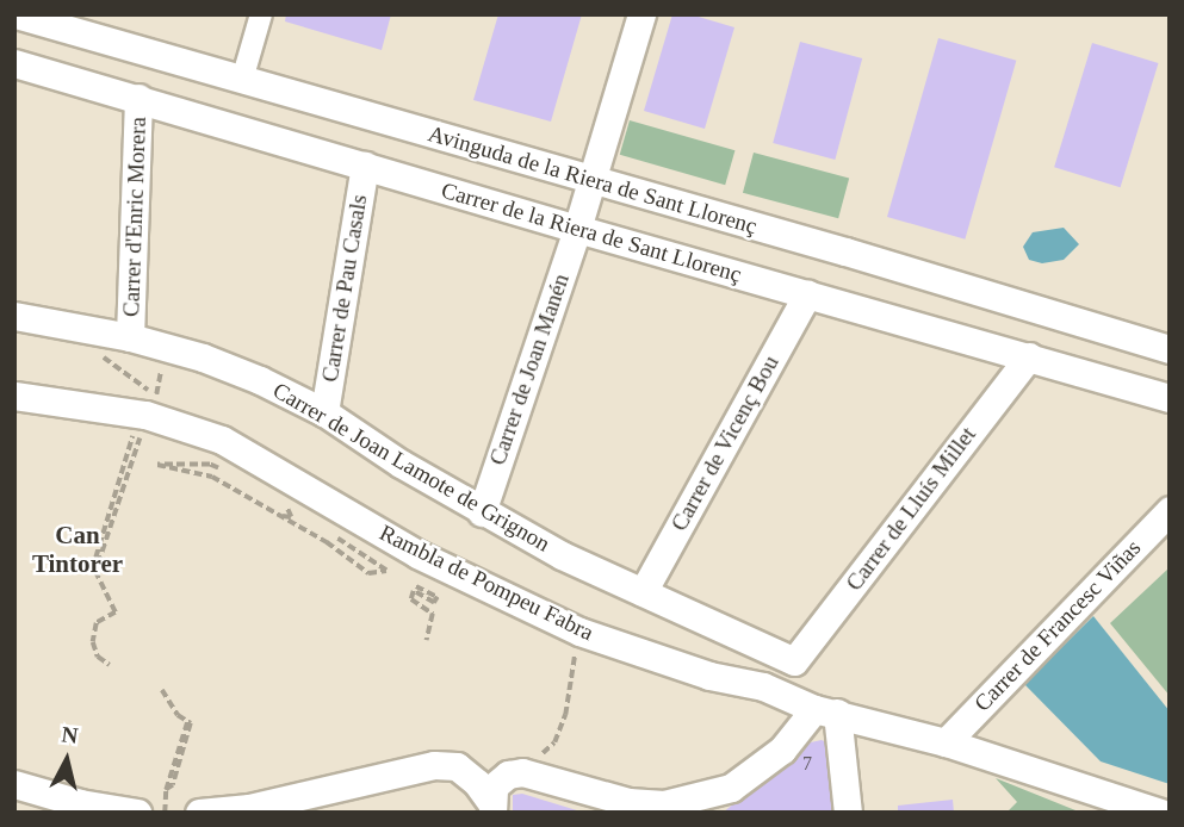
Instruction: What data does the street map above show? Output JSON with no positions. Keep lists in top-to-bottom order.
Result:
{
  "streets": {
    "street": [
      "Avinguda de la Riera de Sant Llorenç",
      "Carrer d'Enric Morera",
      "Carrer de la Riera de Sant Llorenç",
      "Carrer de Pau Casals",
      "Carrer de Joan Manén",
      "Carrer de Vicenç Bou",
      "Carrer de Joan Lamote de Grignon",
      "Carrer de Lluís Millet",
      "Rambla de Pompeu Fabra",
      "Carrer de Francesc Viñas"
    ]
  },
  "crossings": [
    ["Avinguda de la Riera de Sant Llorenç", "Carrer de Joan Manén"],
    ["Carrer d'Enric Morera", "Carrer de la Riera de Sant Llorenç"],
    ["Carrer d'Enric Morera", "Carrer de Joan Lamote de Grignon"],
    ["Carrer de la Riera de Sant Llorenç", "Carrer de Pau Casals"],
    ["Carrer de la Riera de Sant Llorenç", "Carrer de Joan Manén"],
    ["Carrer de la Riera de Sant Llorenç", "Carrer de Vicenç Bou"],
    ["Carrer de la Riera de Sant Llorenç", "Carrer de Lluís Millet"],
    ["Carrer de Pau Casals", "Carrer de Joan Lamote de Grignon"],
    ["Carrer de Joan Manén", "Carrer de Joan Lamote de Grignon"],
    ["Carrer de Vicenç Bou", "Carrer de Joan Lamote de Grignon"],
    ["Carrer de Joan Lamote de Grignon", "Carrer de Lluís Millet"],
    ["Carrer de Lluís Millet", "Rambla de Pompeu Fabra"],
    ["Rambla de Pompeu Fabra", "Carrer de Francesc Viñas"]
  ],
  "districts": ["Can Tintorer"],
  "house_numbers": ["7"],
  "north": "top"
}
